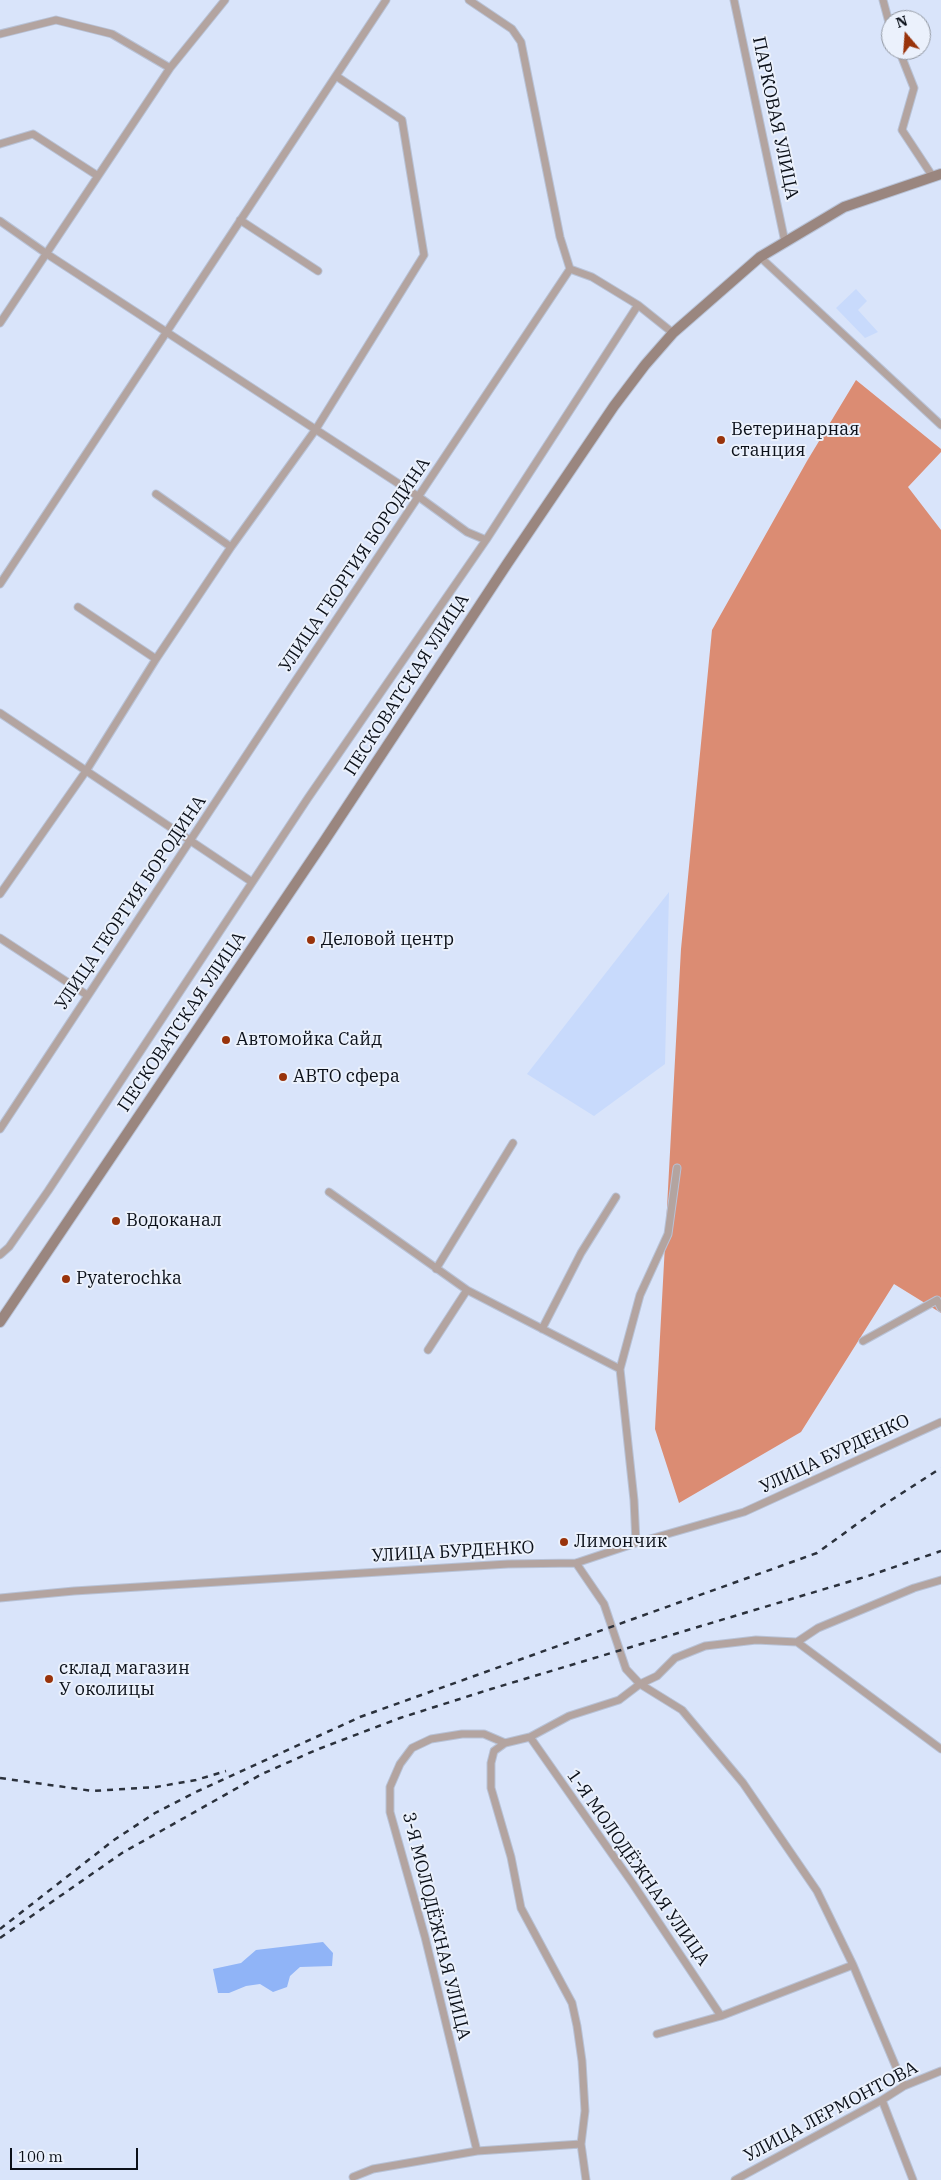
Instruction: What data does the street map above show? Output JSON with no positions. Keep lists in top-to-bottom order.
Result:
{
  "streets": {
    "main road": ["ПЕСКОВАТСКАЯ УЛИЦА"],
    "street": [
      "ПАРКОВАЯ УЛИЦА",
      "УЛИЦА ГЕОРГИЯ БОРОДИНА",
      "УЛИЦА БУРДЕНКО",
      "1-Я МОЛОДЁЖНАЯ УЛИЦА",
      "3-Я МОЛОДЁЖНАЯ УЛИЦА",
      "УЛИЦА ЛЕРМОНТОВА"
    ]
  },
  "crossings": [
    ["ПАРКОВАЯ УЛИЦА", "ПЕСКОВАТСКАЯ УЛИЦА"]
  ],
  "places": [
    "Ветеринарная станция",
    "Деловой центр",
    "Автомойка Сайд",
    "АВТО сфера",
    "Водоканал",
    "Pyaterochka",
    "Лимончик",
    "склад магазин У околицы"
  ],
  "scale_bar": "100 m",
  "north": "top"
}
